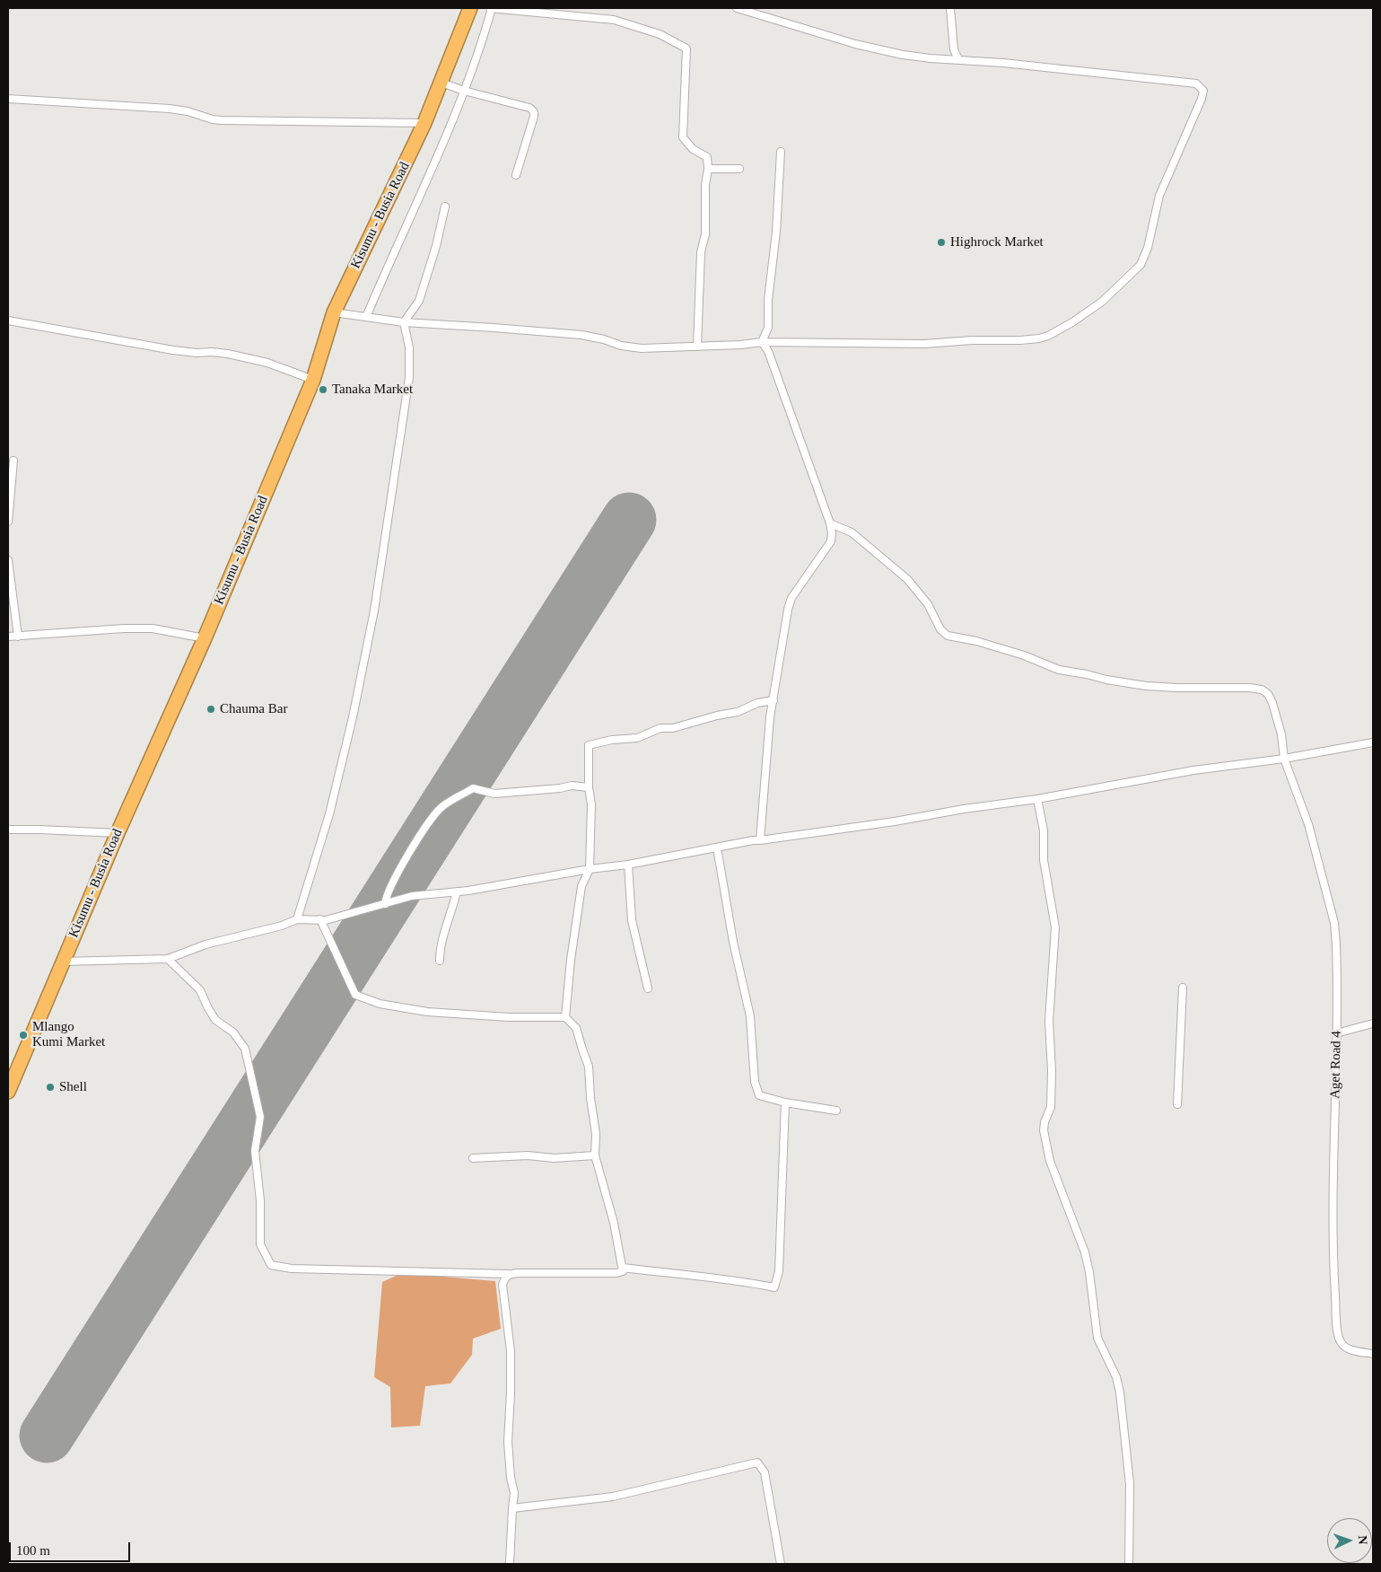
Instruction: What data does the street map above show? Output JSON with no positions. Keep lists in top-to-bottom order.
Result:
{
  "streets": {
    "highway": ["Kisumu - Busia Road"],
    "street": ["Aget Road 4"]
  },
  "places": [
    "Highrock Market",
    "Tanaka Market",
    "Chauma Bar",
    "Mlango Kumi Market",
    "Shell"
  ],
  "scale_bar": "100 m",
  "north": "right"
}
